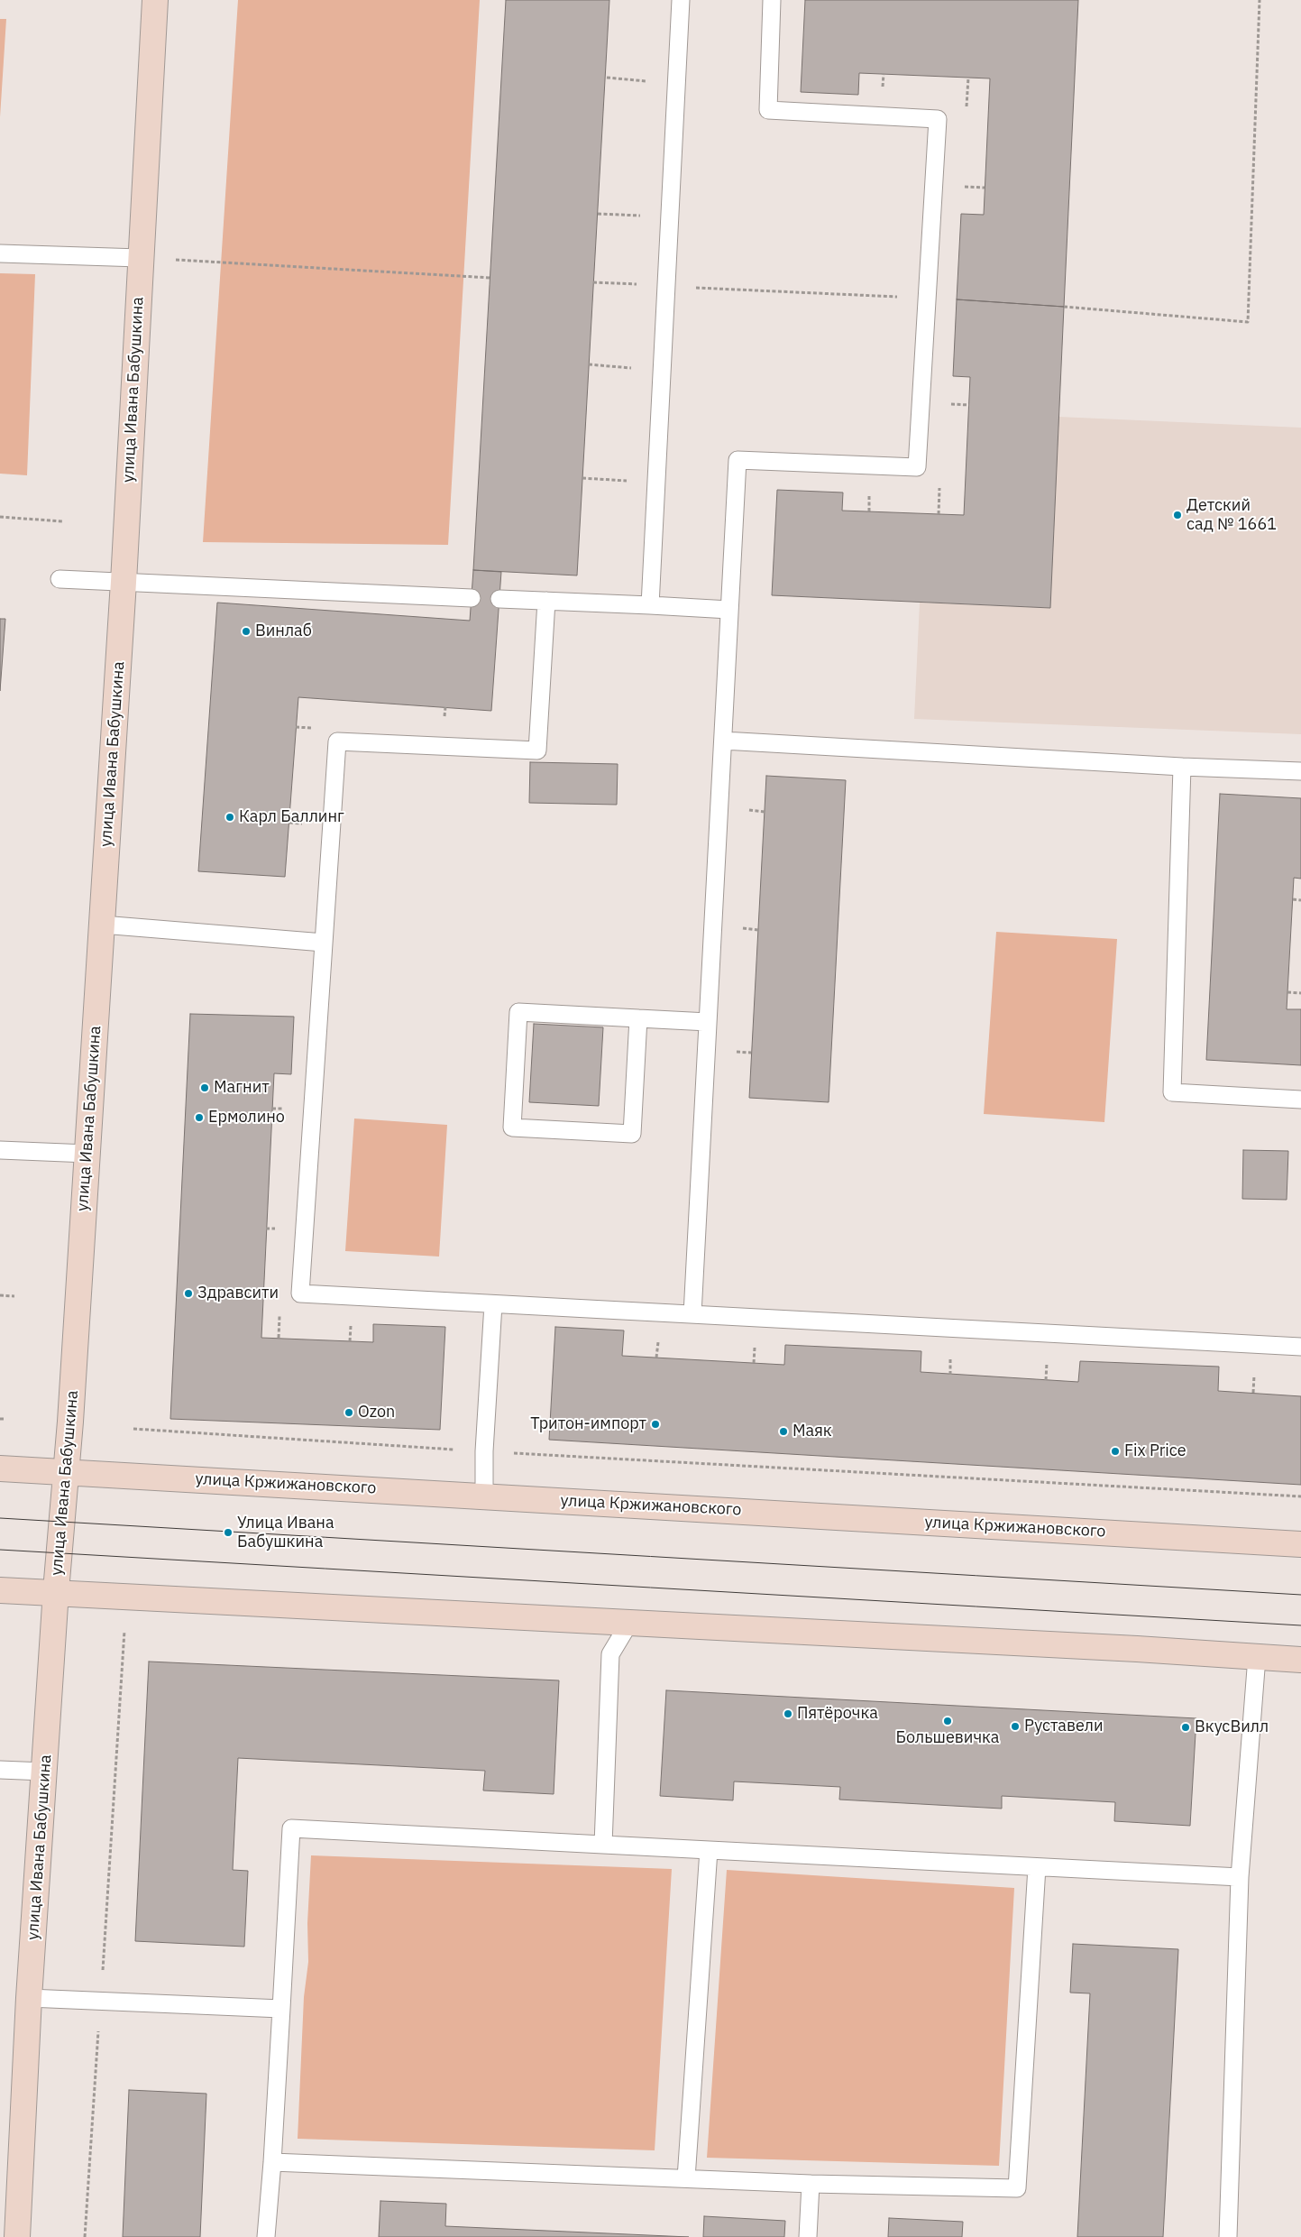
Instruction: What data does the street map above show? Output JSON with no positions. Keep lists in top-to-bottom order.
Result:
{
  "streets": {
    "street": ["улица Ивана Бабушкина", "улица Кржижановского"]
  },
  "crossings": [
    ["улица Ивана Бабушкина", "улица Кржижановского"]
  ],
  "places": [
    "Детский сад № 1661",
    "Винлаб",
    "Карл Баллинг",
    "Магнит",
    "Ермолино",
    "Здравсити",
    "Ozon",
    "Тритон-импорт",
    "Маяк",
    "Fix Price",
    "Улица Ивана Бабушкина",
    "Пятёрочка",
    "Большевичка",
    "Руставели",
    "ВкусВилл"
  ]
}
